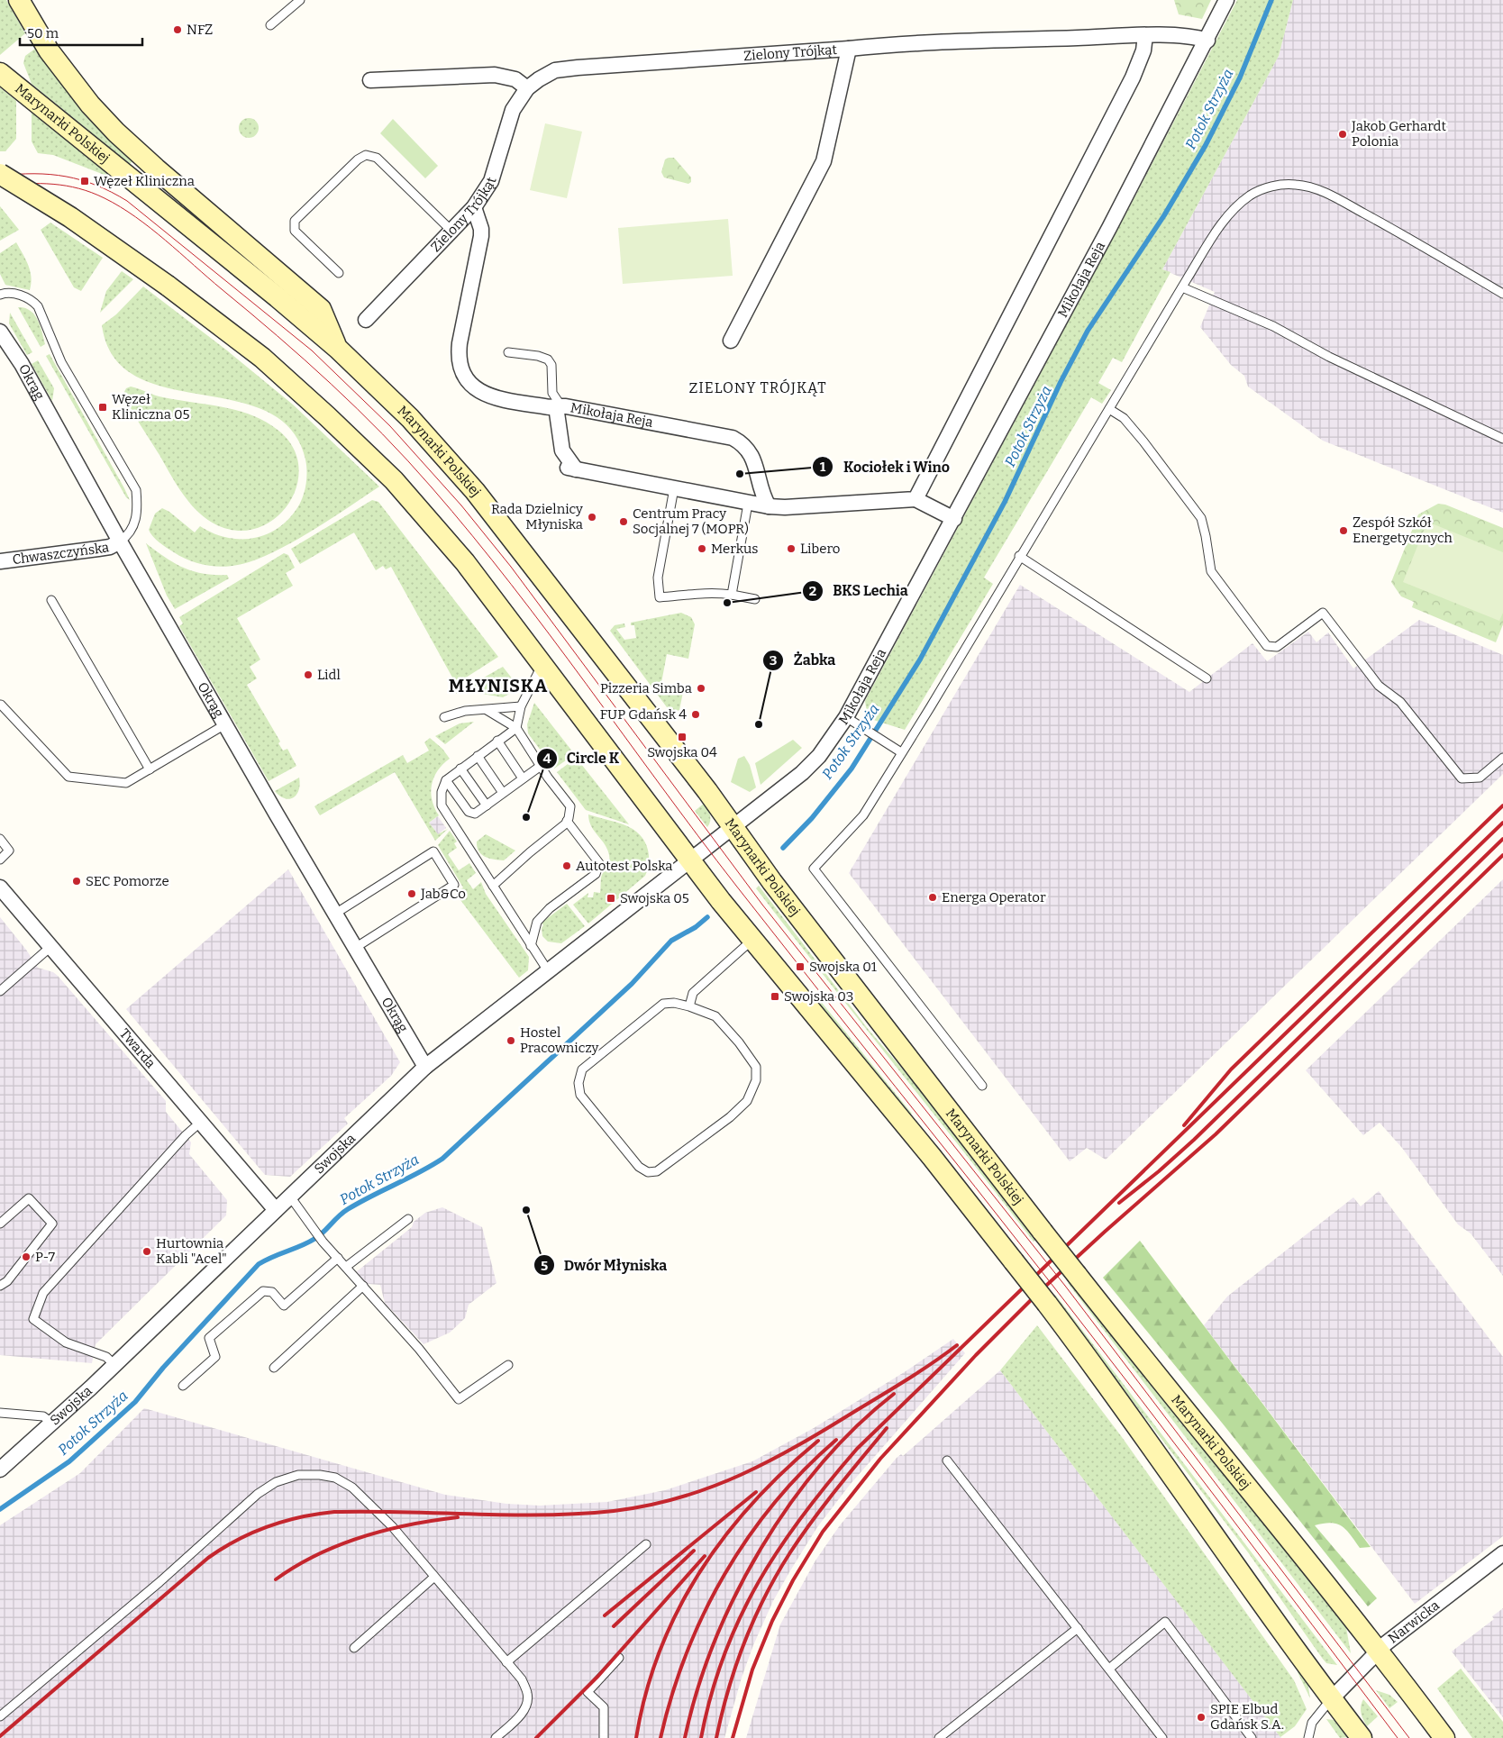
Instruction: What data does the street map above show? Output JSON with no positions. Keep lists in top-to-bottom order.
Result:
{
  "streets": {
    "main road": ["Marynarki Polskiej"],
    "street": [
      "Zielony Trójkąt",
      "Mikołaja Reja",
      "Okrąg",
      "Chwaszczyńska",
      "Twarda",
      "Swojska",
      "Narwicka"
    ]
  },
  "crossings": [
    ["Marynarki Polskiej", "Mikołaja Reja"],
    ["Marynarki Polskiej", "Narwicka"],
    ["Mikołaja Reja", "Swojska"],
    ["Okrąg", "Chwaszczyńska"],
    ["Okrąg", "Swojska"],
    ["Twarda", "Swojska"]
  ],
  "districts": ["ZIELONY TRÓJKĄT", "MŁYNISKA"],
  "water": ["Potok Strzyża"],
  "places": {
    "other": [
      "NFZ",
      "Jakob Gerhardt Polonia",
      "Kociołek i Wino",
      "Rada Dzielnicy Młyniska",
      "Centrum Pracy Socjalnej 7 (MOPR)",
      "Zespół Szkół Energetycznych",
      "Merkus",
      "Libero",
      "BKS Lechia",
      "Lidl",
      "Pizzeria Simba",
      "FUP Gdańsk 4",
      "Żabka",
      "Circle K",
      "Autotest Polska",
      "SEC Pomorze",
      "Jab&Co",
      "Energa Operator",
      "Hostel Pracowniczy",
      "Dwór Młyniska",
      "Hurtownia Kabli \"Acel\"",
      "P-7",
      "SPIE Elbud Gdańsk S.A."
    ],
    "transit": [
      "Węzeł Kliniczna",
      "Węzeł Kliniczna 05",
      "Swojska 04",
      "Swojska 05",
      "Swojska 01",
      "Swojska 03"
    ]
  },
  "scale_bar": "50 m"
}
